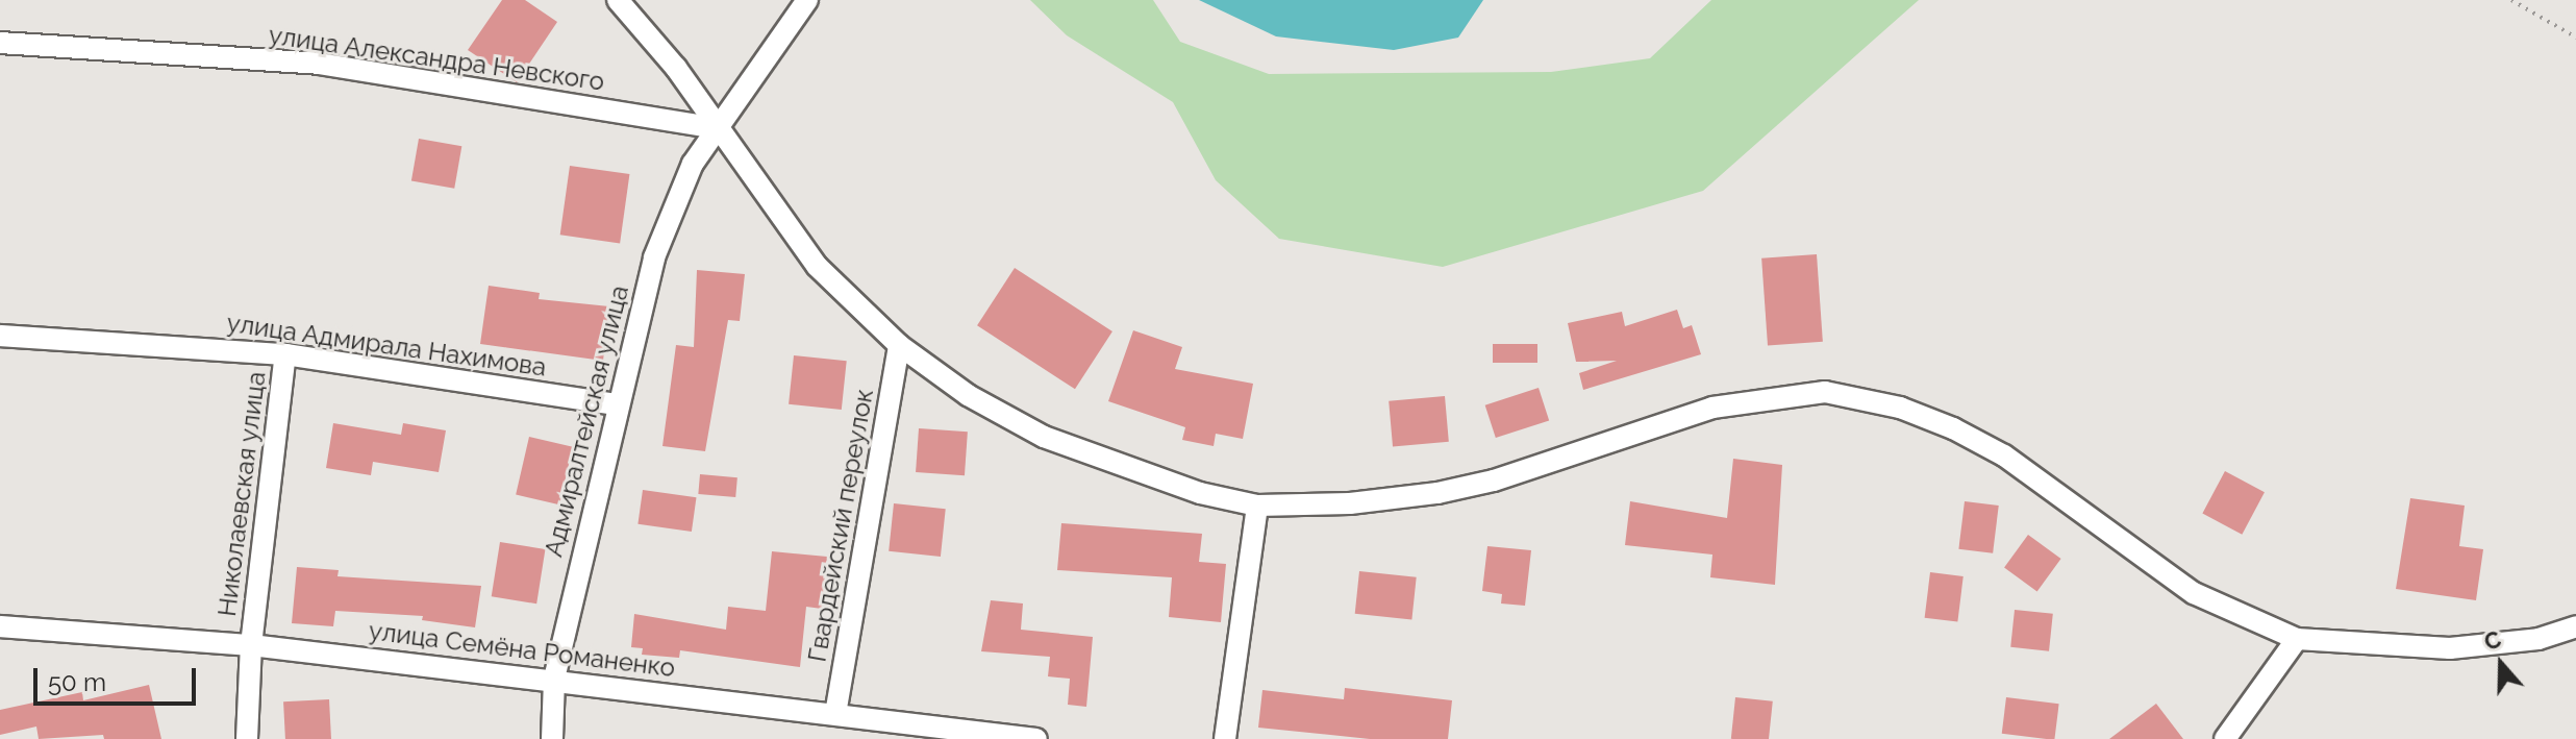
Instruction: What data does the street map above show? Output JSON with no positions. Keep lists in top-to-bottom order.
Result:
{
  "streets": {
    "street": [
      "улица Александра Невского",
      "улица Адмирала Нахимова",
      "Адмиралтейская улица",
      "Николаевская улица",
      "Гвардейский переулок",
      "улица Семёна Романенко"
    ]
  },
  "crossings": [
    ["улица Александра Невского", "Адмиралтейская улица"],
    ["улица Адмирала Нахимова", "Адмиралтейская улица"],
    ["улица Адмирала Нахимова", "Николаевская улица"],
    ["Адмиралтейская улица", "улица Семёна Романенко"],
    ["Николаевская улица", "улица Семёна Романенко"],
    ["Гвардейский переулок", "улица Семёна Романенко"]
  ],
  "scale_bar": "50 m",
  "north": "top"
}
